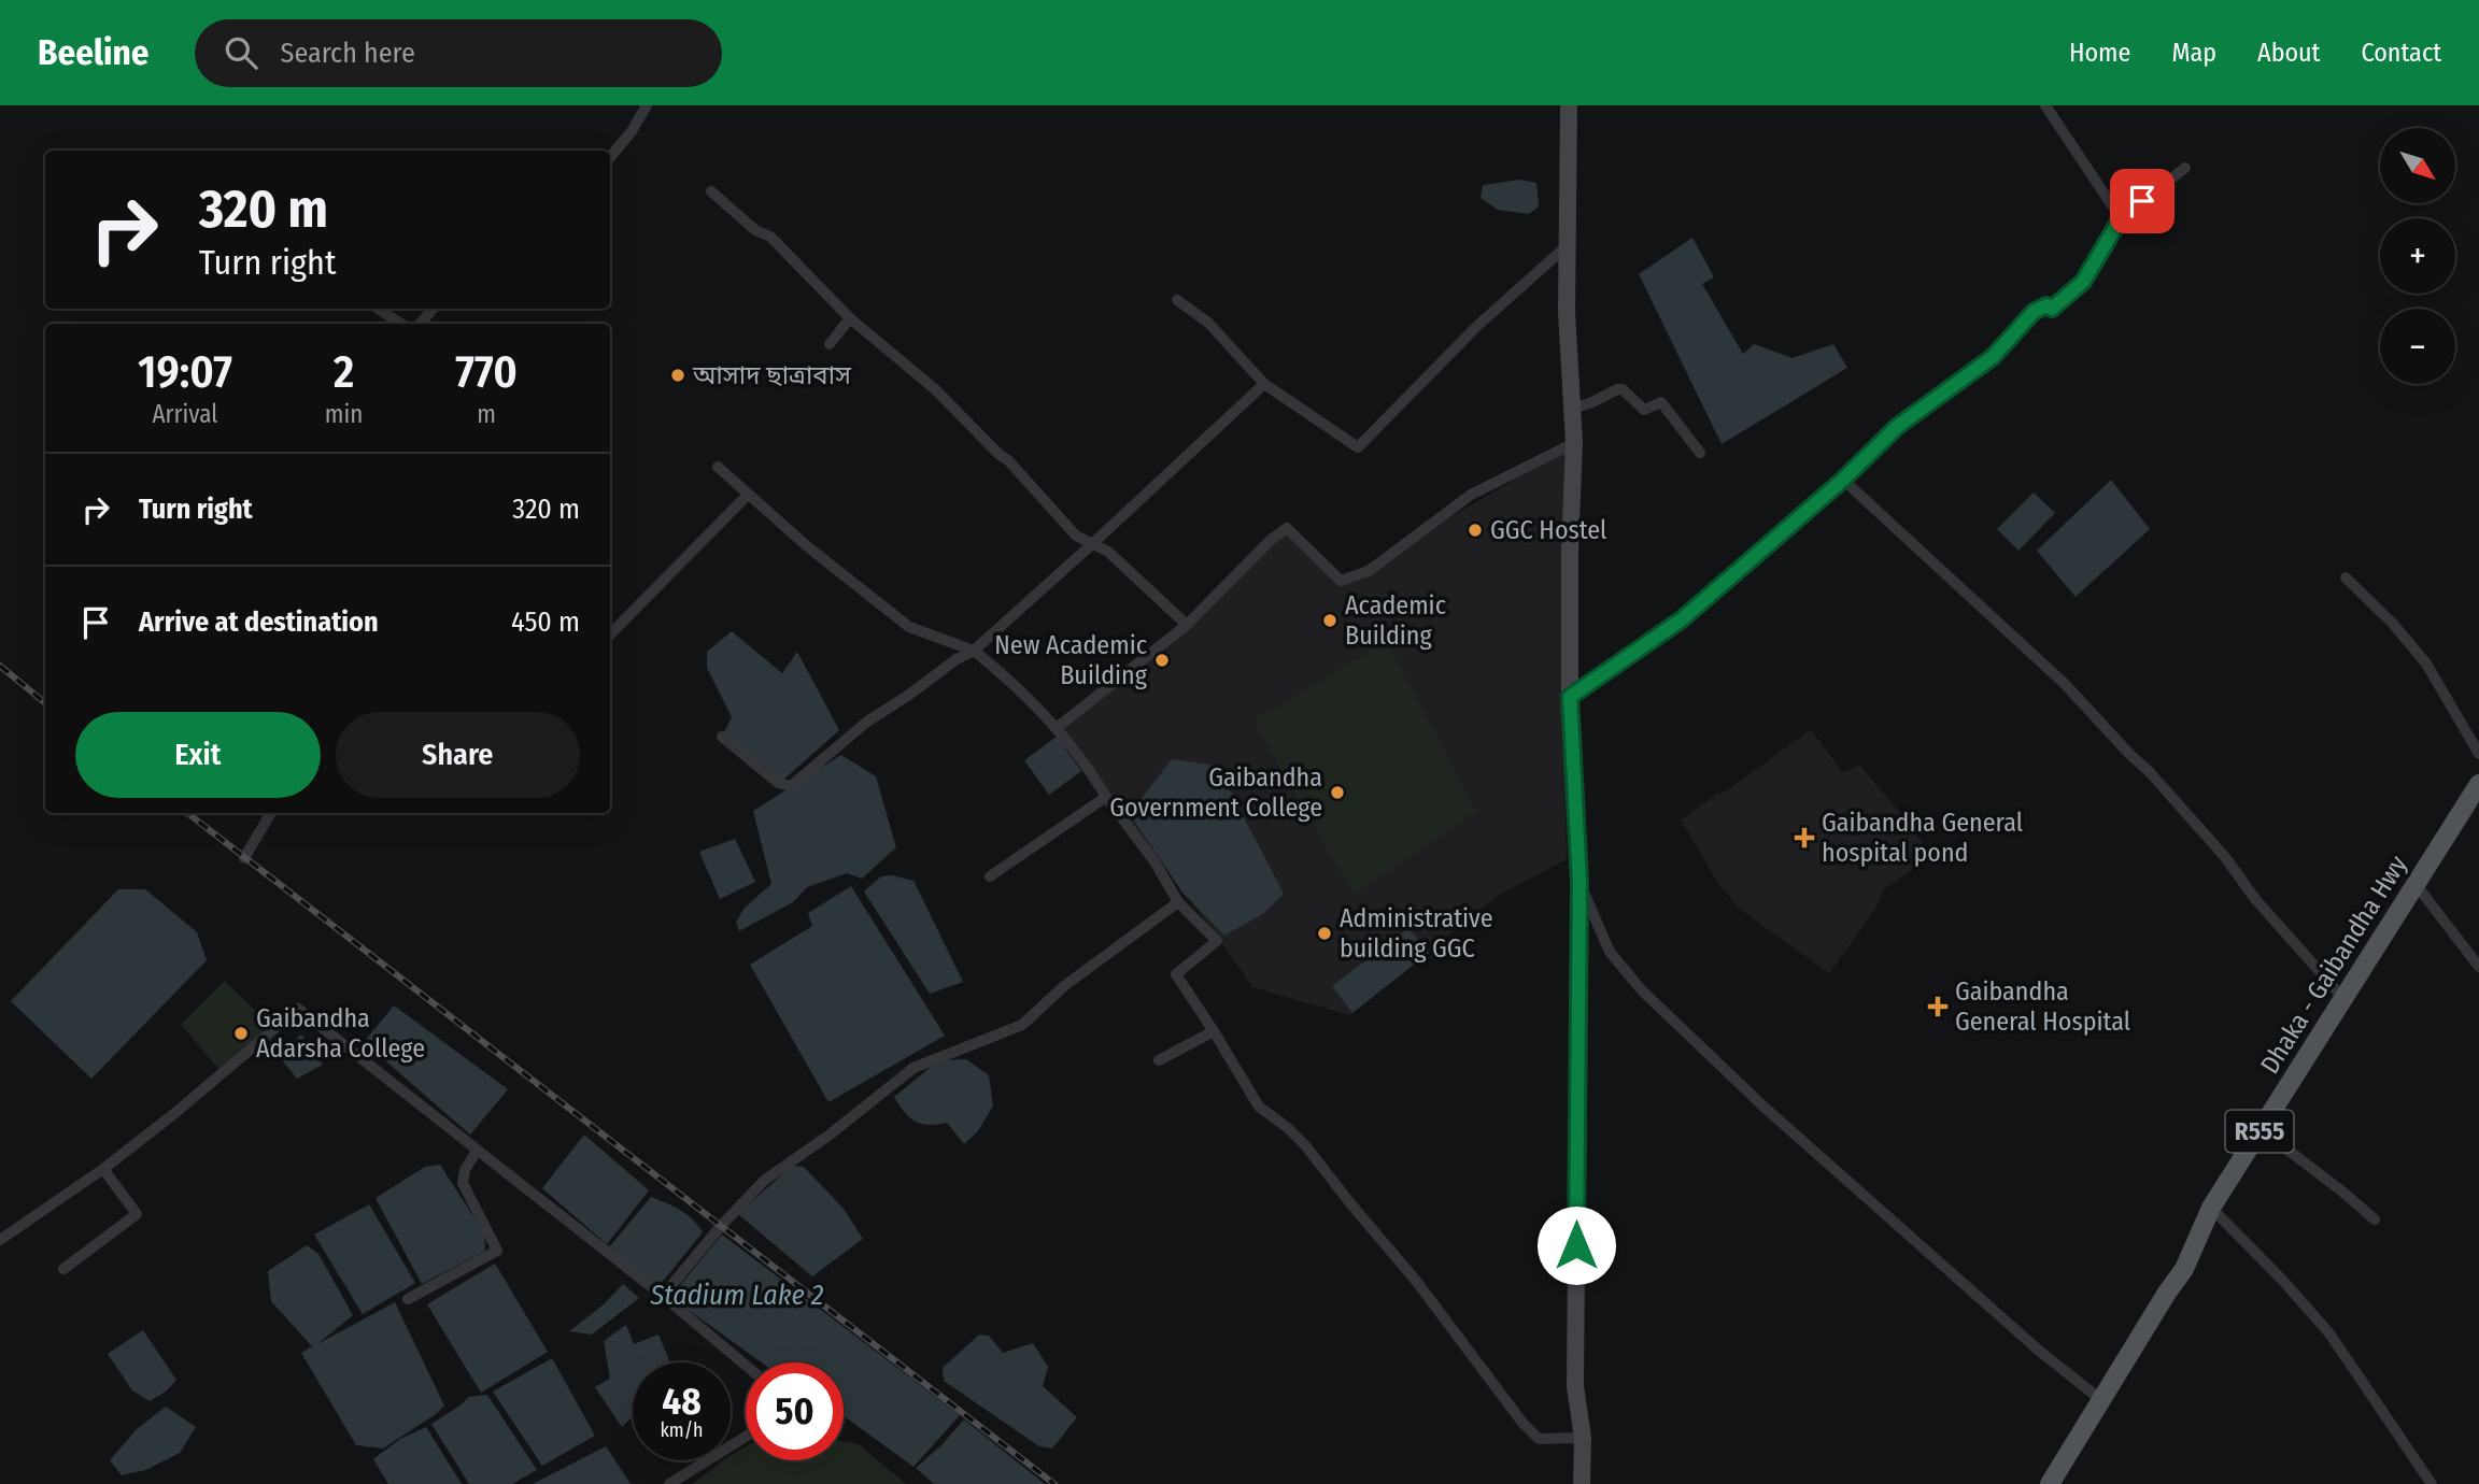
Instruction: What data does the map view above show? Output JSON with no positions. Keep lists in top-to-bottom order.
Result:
{
  "streets": {
    "main road": ["Dhaka - Gaibandha Hwy", "R555"]
  },
  "water": ["Stadium Lake 2"],
  "places": {
    "other": [
      "আসাদ ছাত্রাবাস",
      "GGC Hostel",
      "Academic Building",
      "New Academic Building",
      "Gaibandha Government College",
      "Administrative building GGC",
      "Gaibandha Adarsha College"
    ],
    "health": ["Gaibandha General hospital pond", "Gaibandha General Hospital"]
  },
  "north": "bottom right",
  "page": {
    "header": "Beeline",
    "search": "Search here",
    "nav": [
      "Home",
      "Map",
      "About",
      "Contact"
    ],
    "map_buttons": ["+", "−"],
    "turn": ["320 m", "Turn right"],
    "eta": [
      "19:07",
      "Arrival",
      "2",
      "min",
      "770",
      "m"
    ],
    "list": [
      {
        "name": "Turn right",
        "value": "320 m"
      },
      {
        "name": "Arrive at destination",
        "value": "450 m"
      }
    ],
    "buttons": ["Exit", "Share"],
    "speed": "48 km/h",
    "limit": "50"
  }
}
